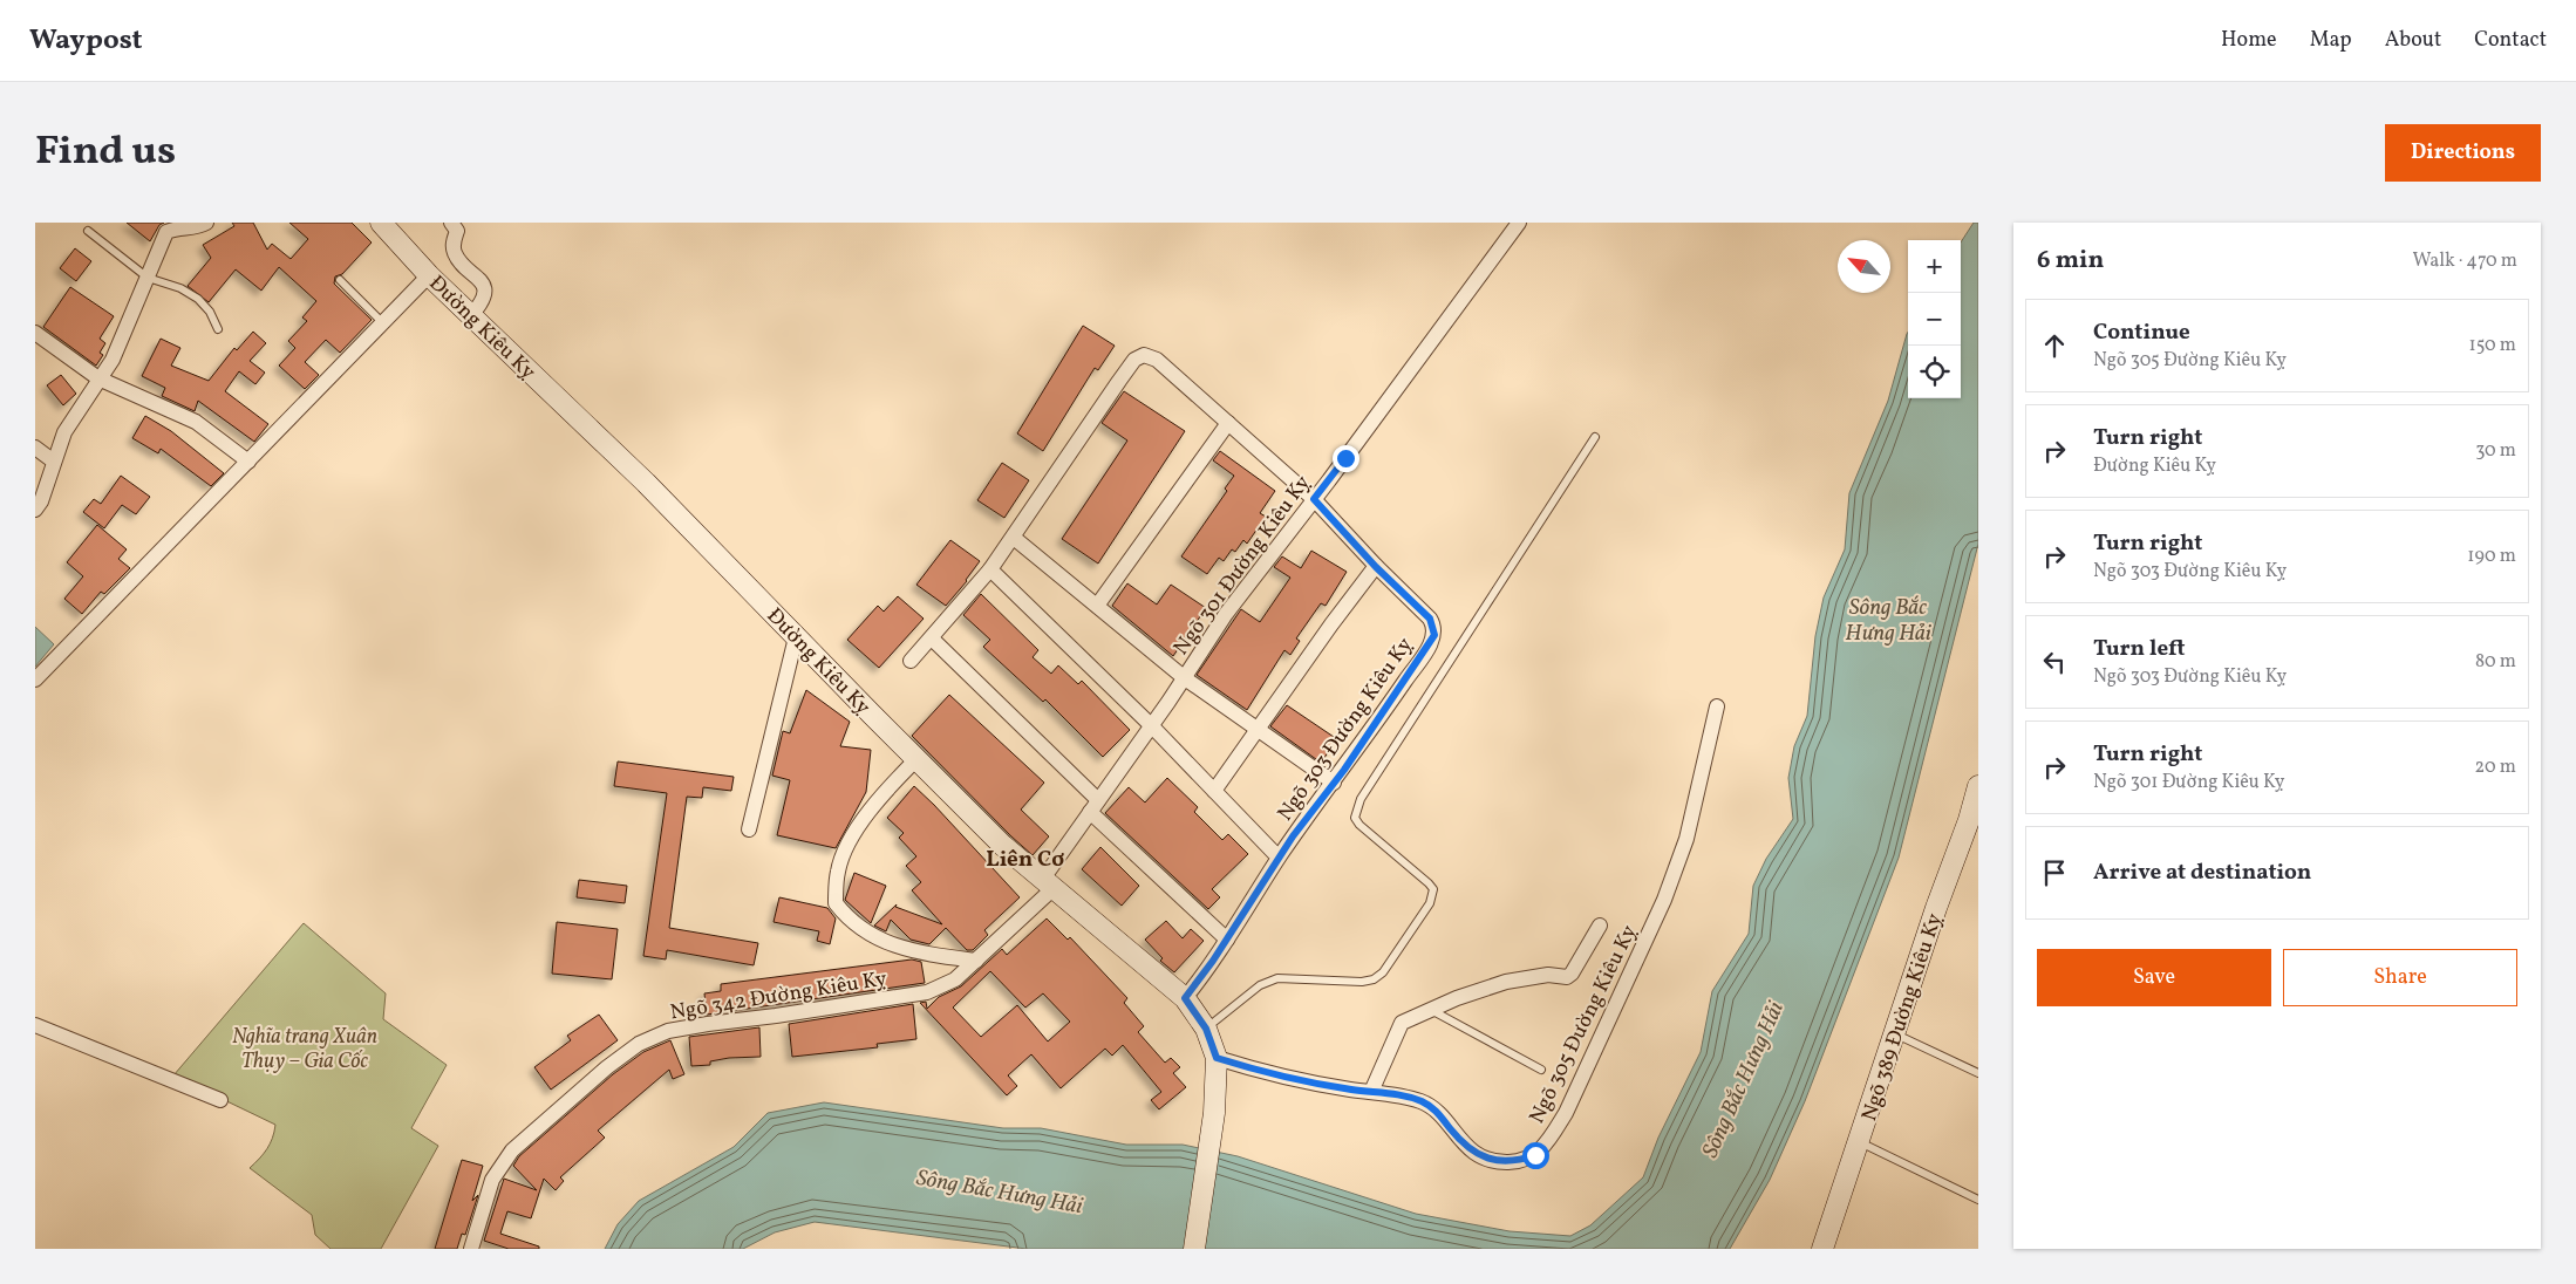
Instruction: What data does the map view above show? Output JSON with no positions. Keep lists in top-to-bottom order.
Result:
{
  "streets": {
    "main road": ["Đường Kiêu Kỵ", "Ngõ 389 Đường Kiêu Kỵ"],
    "street": [
      "Ngõ 301 Đường Kiêu Kỵ",
      "Ngõ 303 Đường Kiêu Kỵ",
      "Ngõ 342 Đường Kiêu Kỵ",
      "Ngõ 305 Đường Kiêu Kỵ"
    ]
  },
  "crossings": [
    ["Đường Kiêu Kỵ", "Ngõ 301 Đường Kiêu Kỵ"],
    ["Đường Kiêu Kỵ", "Ngõ 303 Đường Kiêu Kỵ"],
    ["Đường Kiêu Kỵ", "Ngõ 342 Đường Kiêu Kỵ"],
    ["Đường Kiêu Kỵ", "Ngõ 305 Đường Kiêu Kỵ"],
    ["Ngõ 301 Đường Kiêu Kỵ", "Ngõ 303 Đường Kiêu Kỵ"],
    ["Ngõ 301 Đường Kiêu Kỵ", "Ngõ 342 Đường Kiêu Kỵ"]
  ],
  "districts": ["Liên Cơ"],
  "water": ["Sông Bắc Hưng Hải"],
  "parks": ["Nghĩa trang Xuân Thụy – Gia Cốc"],
  "north": "top left",
  "page": {
    "header": "Waypost",
    "nav": [
      "Home",
      "Map",
      "About",
      "Contact"
    ],
    "title": "Find us",
    "buttons": [
      "Directions",
      ["Save", "Share"]
    ],
    "heading": ["6 min", "Walk · 470 m"],
    "map_buttons": ["+", "−"],
    "list": [
      ["Continue", "Ngõ 305 Đường Kiêu Kỵ", "150 m"],
      ["Turn right", "Đường Kiêu Kỵ", "30 m"],
      ["Turn right", "Ngõ 303 Đường Kiêu Kỵ", "190 m"],
      ["Turn left", "Ngõ 303 Đường Kiêu Kỵ", "80 m"],
      ["Turn right", "Ngõ 301 Đường Kiêu Kỵ", "20 m"],
      "Arrive at destination"
    ]
  }
}
